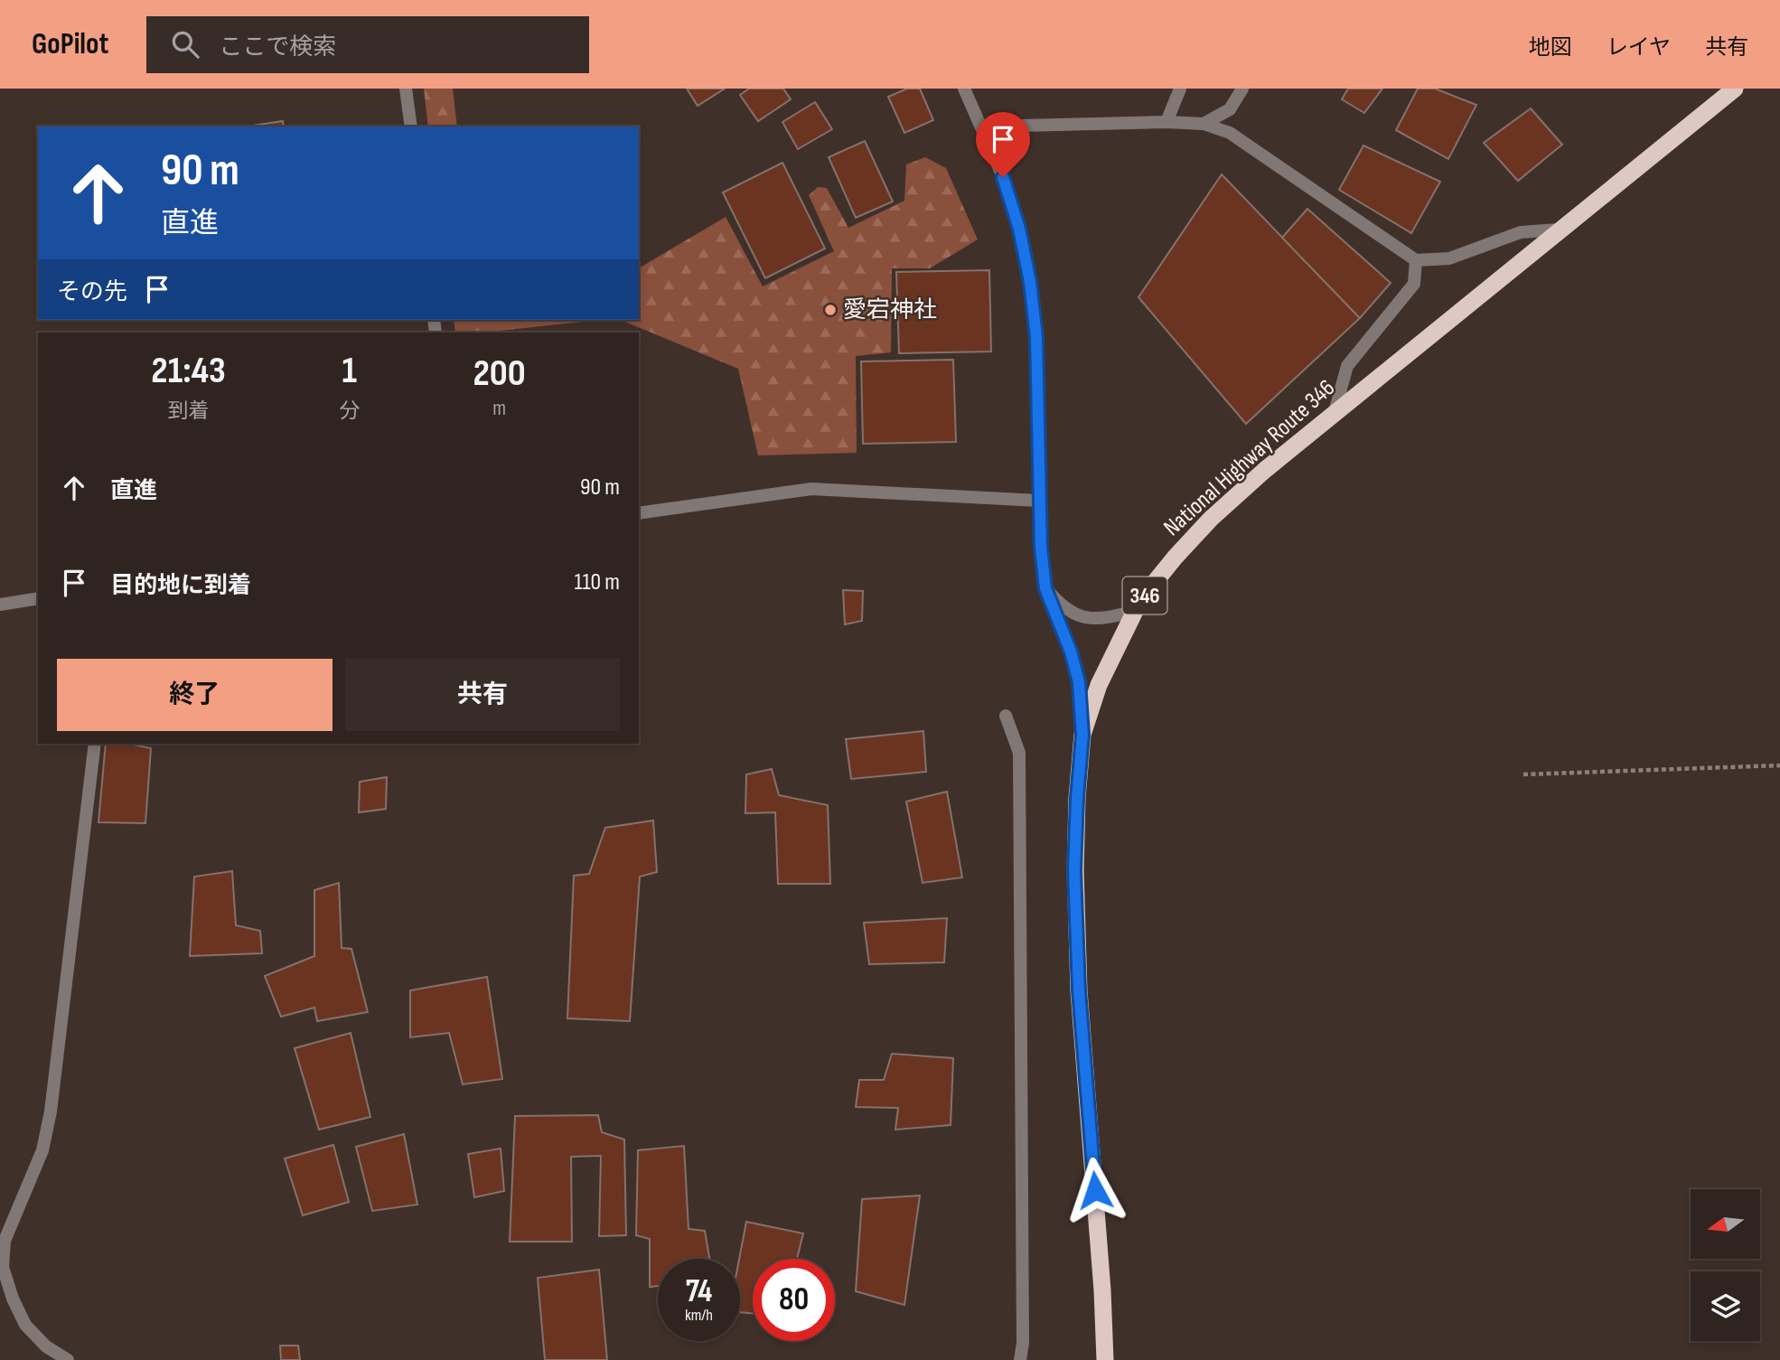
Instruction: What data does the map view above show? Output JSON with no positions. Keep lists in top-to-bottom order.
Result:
{
  "streets": {
    "highway": ["National Highway Route 346", "346"]
  },
  "places": ["愛宕神社"],
  "north": "left",
  "page": {
    "header": "GoPilot",
    "search": "ここで検索",
    "nav": ["地図", "レイヤ", "共有"],
    "turn": ["90 m", "直進"],
    "then": "その先",
    "eta": [
      "21:43",
      "到着",
      "1",
      "分",
      "200",
      "m"
    ],
    "list": [
      {
        "name": "直進",
        "value": "90 m"
      },
      {
        "name": "目的地に到着",
        "value": "110 m"
      }
    ],
    "buttons": ["終了", "共有"],
    "speed": "74 km/h",
    "limit": "80"
  }
}
